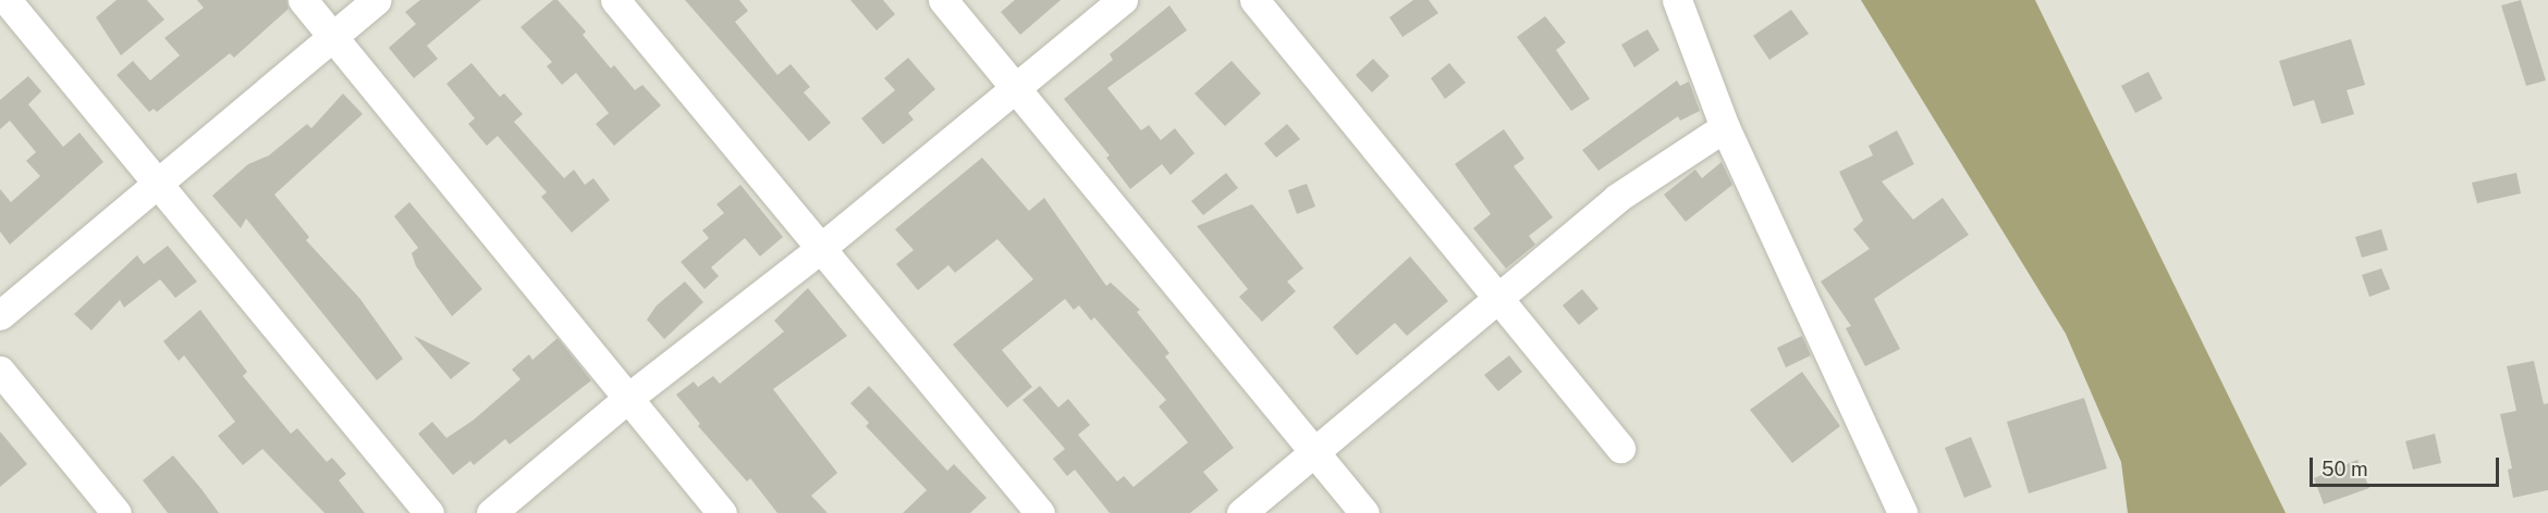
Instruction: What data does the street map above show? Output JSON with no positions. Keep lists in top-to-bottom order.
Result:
{
  "scale_bar": "50 m"
}
